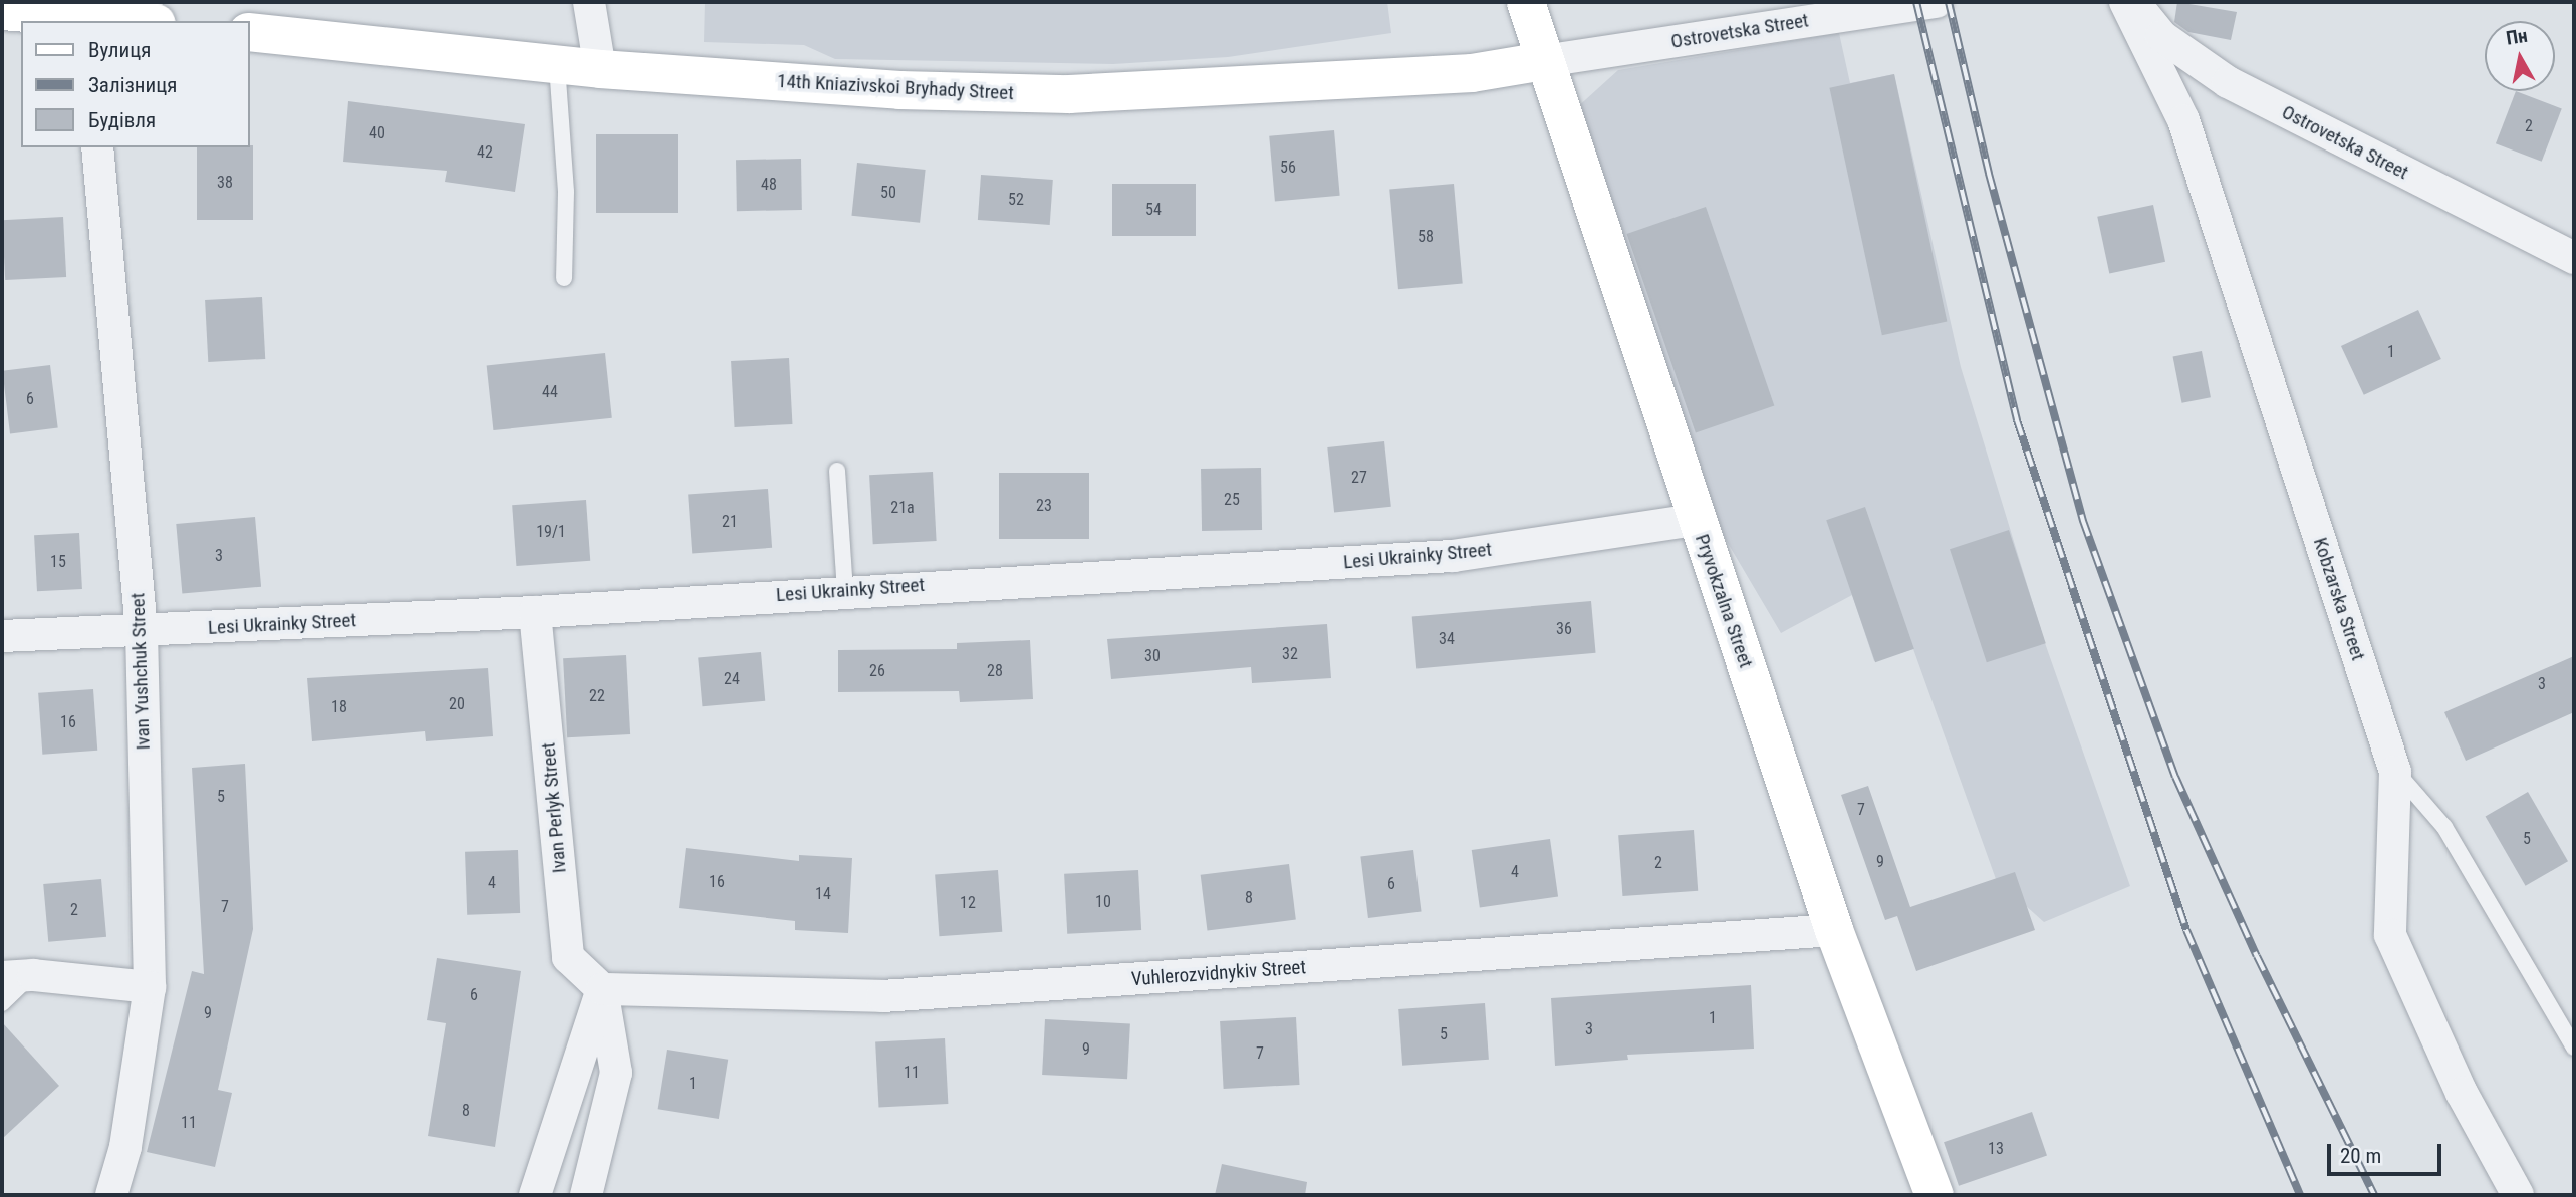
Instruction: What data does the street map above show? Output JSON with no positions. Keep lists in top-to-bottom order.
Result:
{
  "streets": {
    "street": [
      "Ostrovetska Street",
      "14th Kniazivskoi Bryhady Street",
      "Lesi Ukrainky Street",
      "Kobzarska Street",
      "Pryvokzalna Street",
      "Ivan Yushchuk Street",
      "Ivan Perlyk Street",
      "Vuhlerozvidnykiv Street"
    ]
  },
  "crossings": [
    ["Ostrovetska Street", "14th Kniazivskoi Bryhady Street"],
    ["Ostrovetska Street", "Pryvokzalna Street"],
    ["14th Kniazivskoi Bryhady Street", "Pryvokzalna Street"],
    ["Lesi Ukrainky Street", "Pryvokzalna Street"],
    ["Lesi Ukrainky Street", "Ivan Yushchuk Street"],
    ["Lesi Ukrainky Street", "Ivan Perlyk Street"],
    ["Pryvokzalna Street", "Vuhlerozvidnykiv Street"],
    ["Ivan Perlyk Street", "Vuhlerozvidnykiv Street"]
  ],
  "house_numbers": [
    "2",
    "40",
    "42",
    "56",
    "38",
    "48",
    "50",
    "52",
    "54",
    "58",
    "1",
    "44",
    "6",
    "27",
    "25",
    "23",
    "21а",
    "21",
    "19/1",
    "3",
    "15",
    "36",
    "34",
    "32",
    "30",
    "26",
    "28",
    "24",
    "3",
    "22",
    "20",
    "18",
    "16",
    "5",
    "7",
    "5",
    "9",
    "2",
    "4",
    "16",
    "4",
    "6",
    "14",
    "8",
    "10",
    "12",
    "7",
    "2",
    "6",
    "9",
    "1",
    "3",
    "5",
    "9",
    "7",
    "11",
    "1",
    "8",
    "11",
    "13"
  ],
  "legend": ["Вулиця", "Залізниця", "Будівля"],
  "scale_bar": "20 m",
  "north": "top"
}
